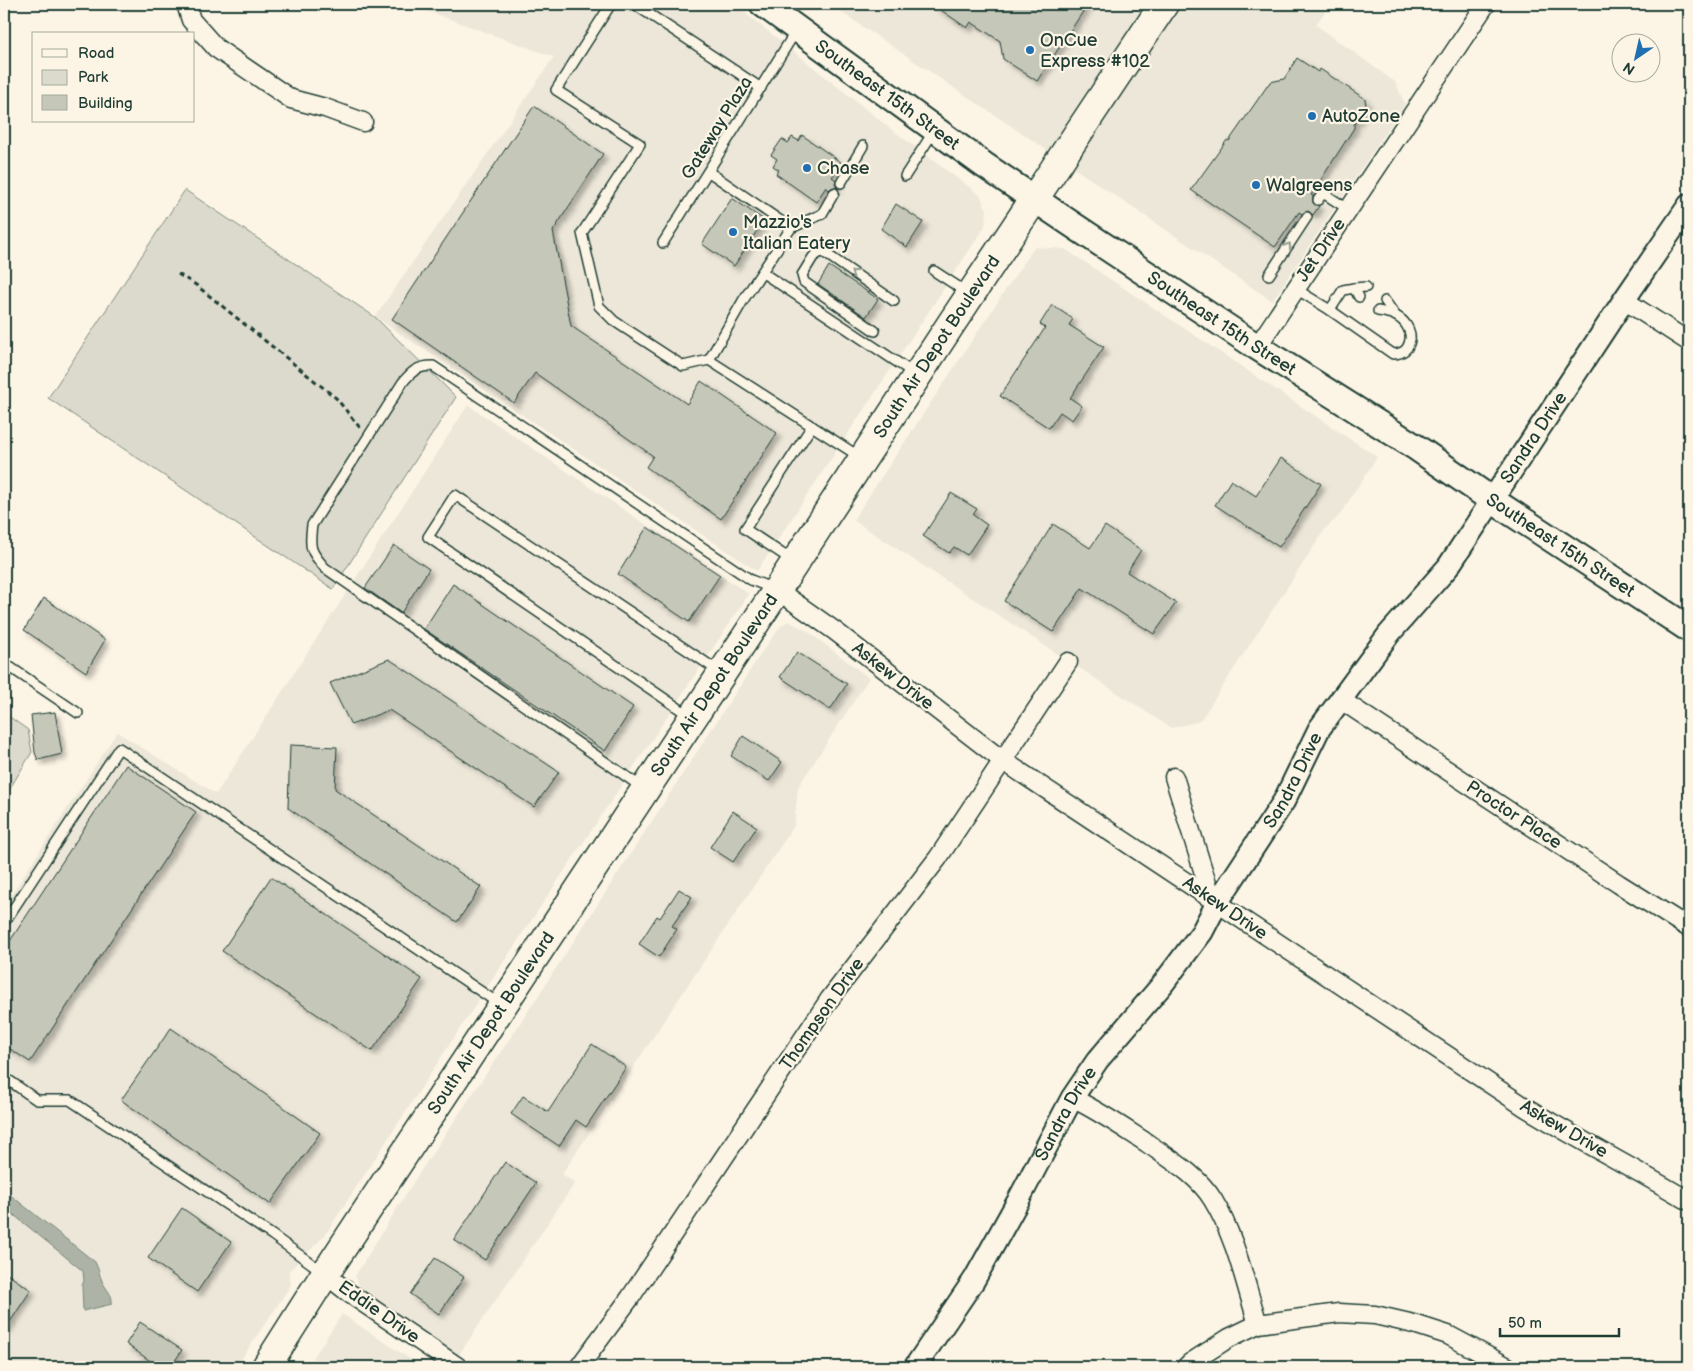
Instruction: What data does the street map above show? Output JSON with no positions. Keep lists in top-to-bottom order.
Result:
{
  "streets": {
    "main road": ["Southeast 15th Street", "South Air Depot Boulevard"],
    "street": [
      "Jet Drive",
      "Sandra Drive",
      "Askew Drive",
      "Proctor Place",
      "Thompson Drive",
      "Eddie Drive"
    ],
    "lane": ["Gateway Plaza"]
  },
  "crossings": [
    ["Southeast 15th Street", "Gateway Plaza"],
    ["Southeast 15th Street", "Jet Drive"],
    ["Southeast 15th Street", "South Air Depot Boulevard"],
    ["Southeast 15th Street", "Sandra Drive"],
    ["South Air Depot Boulevard", "Askew Drive"],
    ["South Air Depot Boulevard", "Eddie Drive"],
    ["Sandra Drive", "Askew Drive"],
    ["Sandra Drive", "Proctor Place"],
    ["Askew Drive", "Thompson Drive"]
  ],
  "places": [
    "OnCue Express #102",
    "AutoZone",
    "Chase",
    "Walgreens",
    "Mazzio's Italian Eatery"
  ],
  "legend": ["Road", "Park", "Building"],
  "scale_bar": "50 m",
  "north": "bottom left"
}
